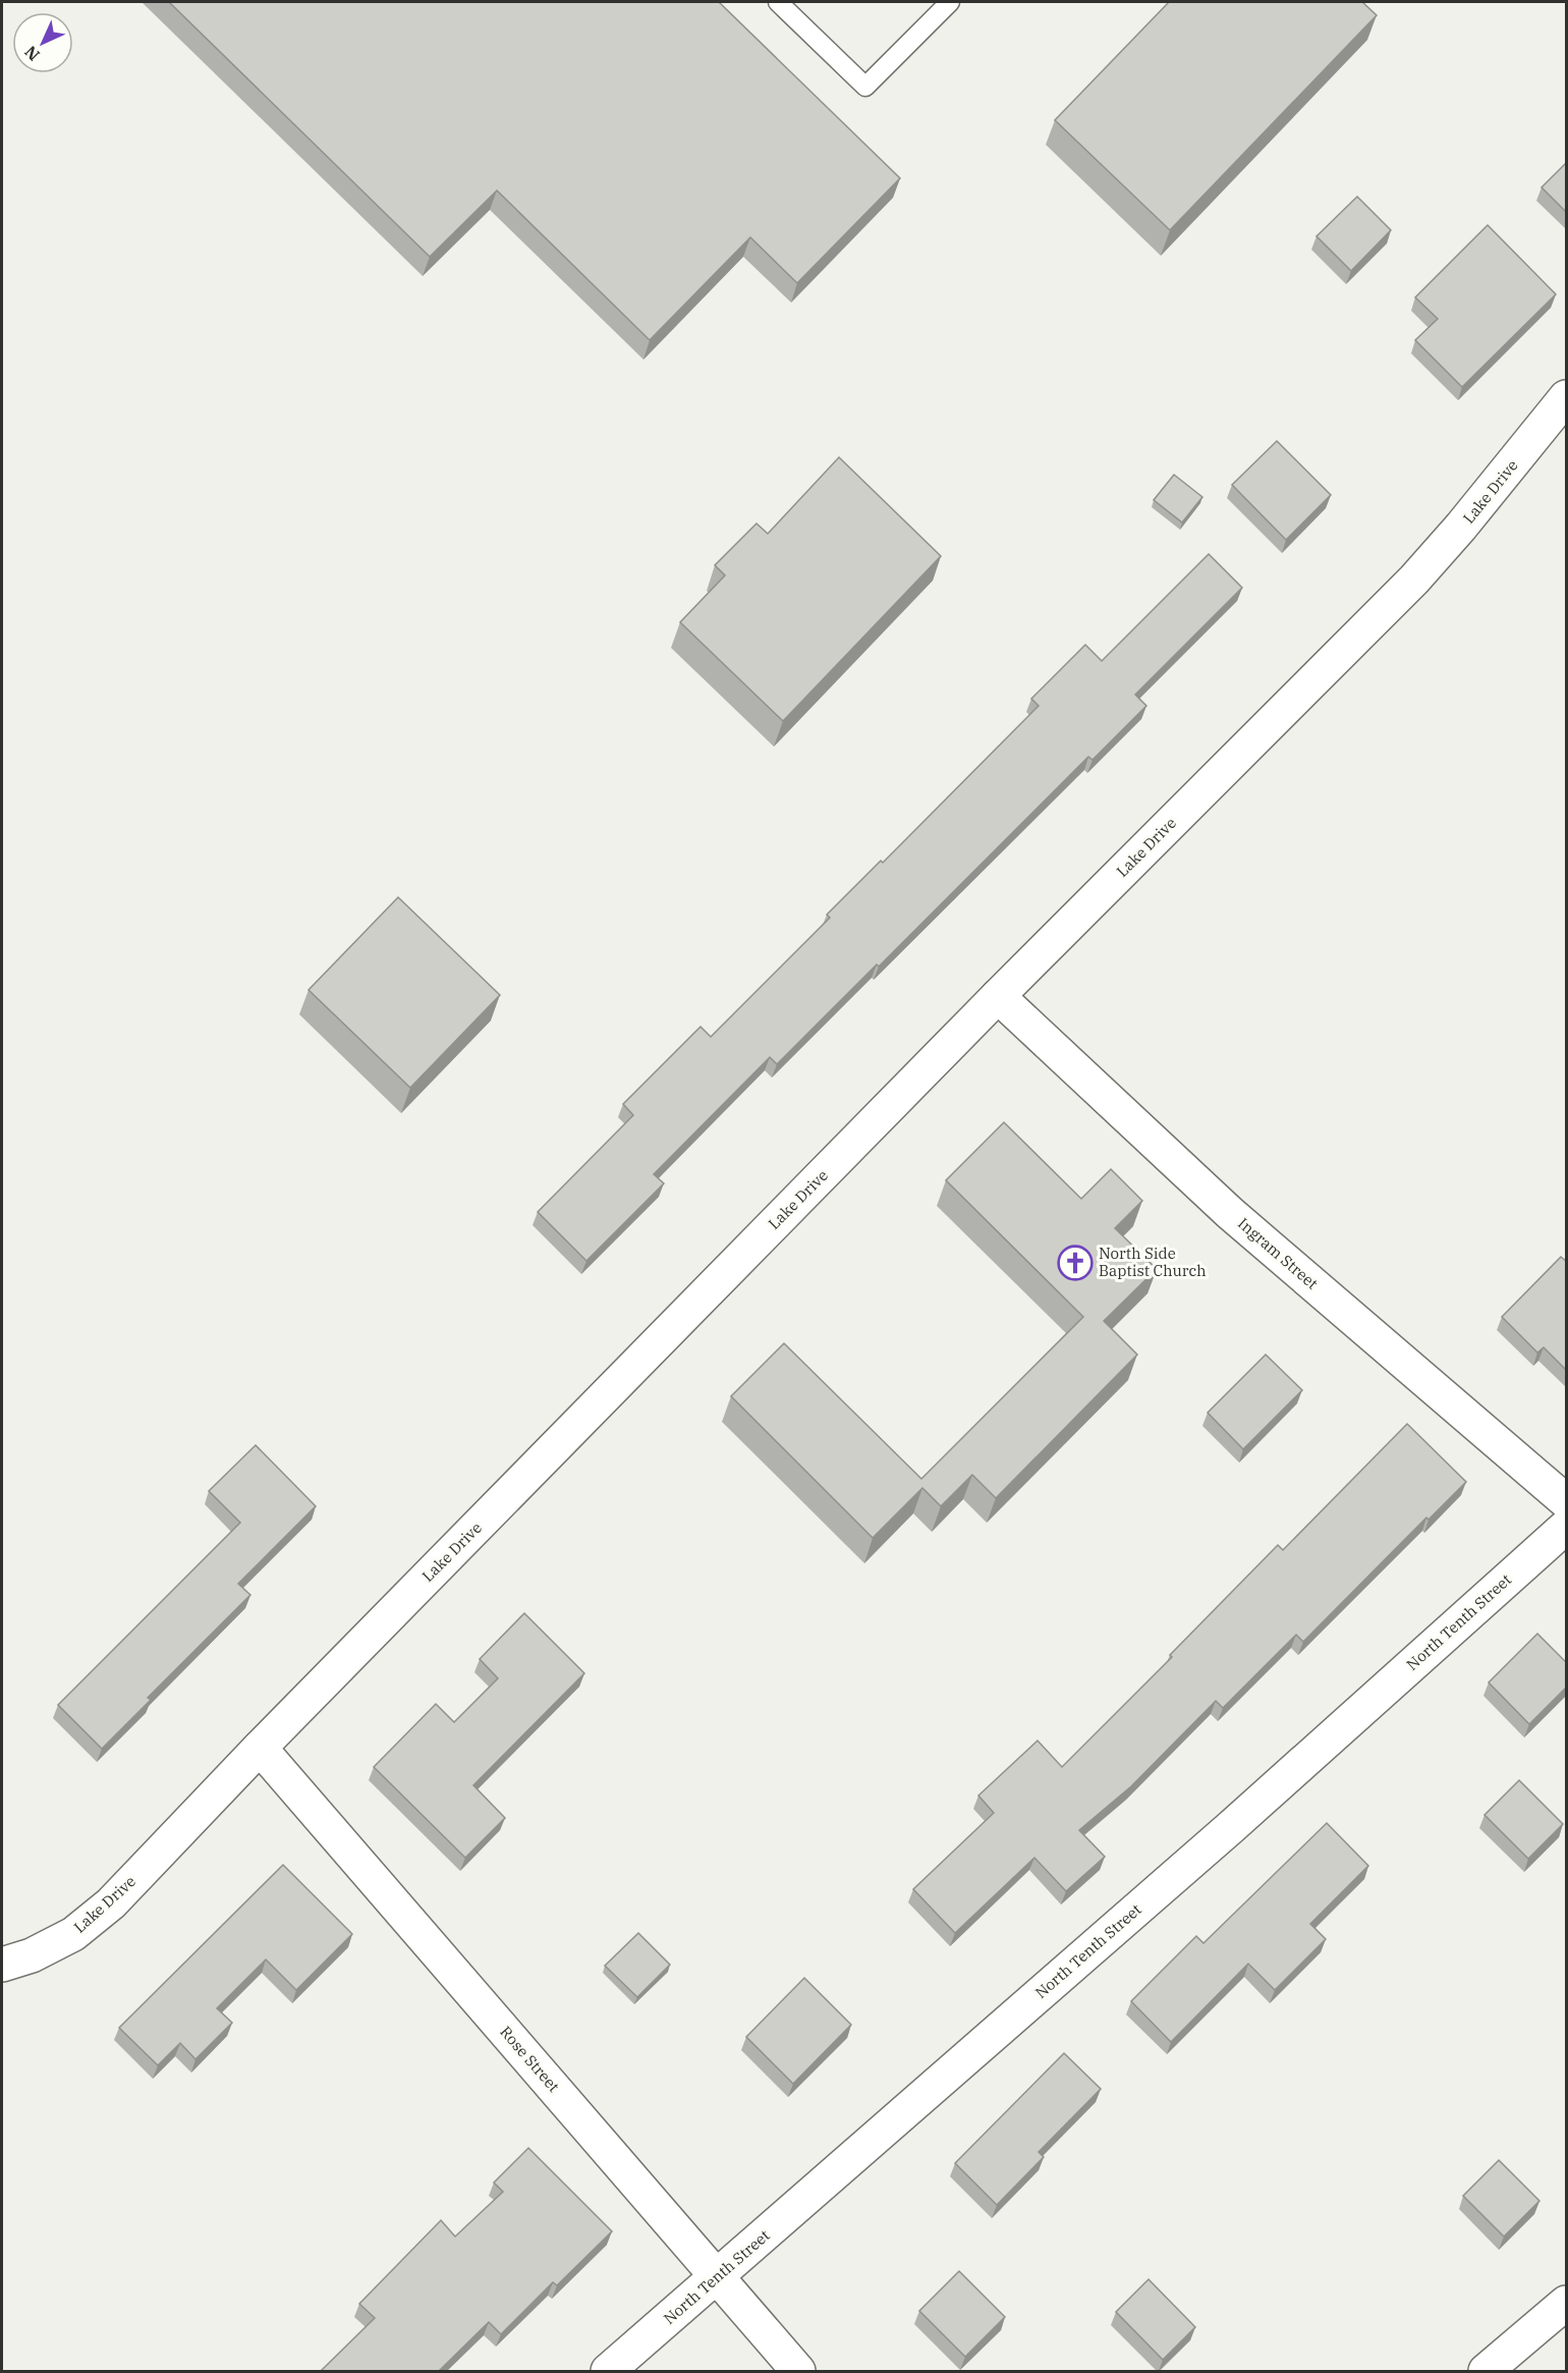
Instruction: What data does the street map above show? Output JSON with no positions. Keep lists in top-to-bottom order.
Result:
{
  "streets": {
    "street": [
      "Lake Drive",
      "Ingram Street",
      "North Tenth Street",
      "Rose Street"
    ]
  },
  "crossings": [
    ["Lake Drive", "Ingram Street"],
    ["Lake Drive", "Rose Street"],
    ["North Tenth Street", "Rose Street"]
  ],
  "places": {
    "church": ["North Side Baptist Church"]
  },
  "north": "bottom left"
}
